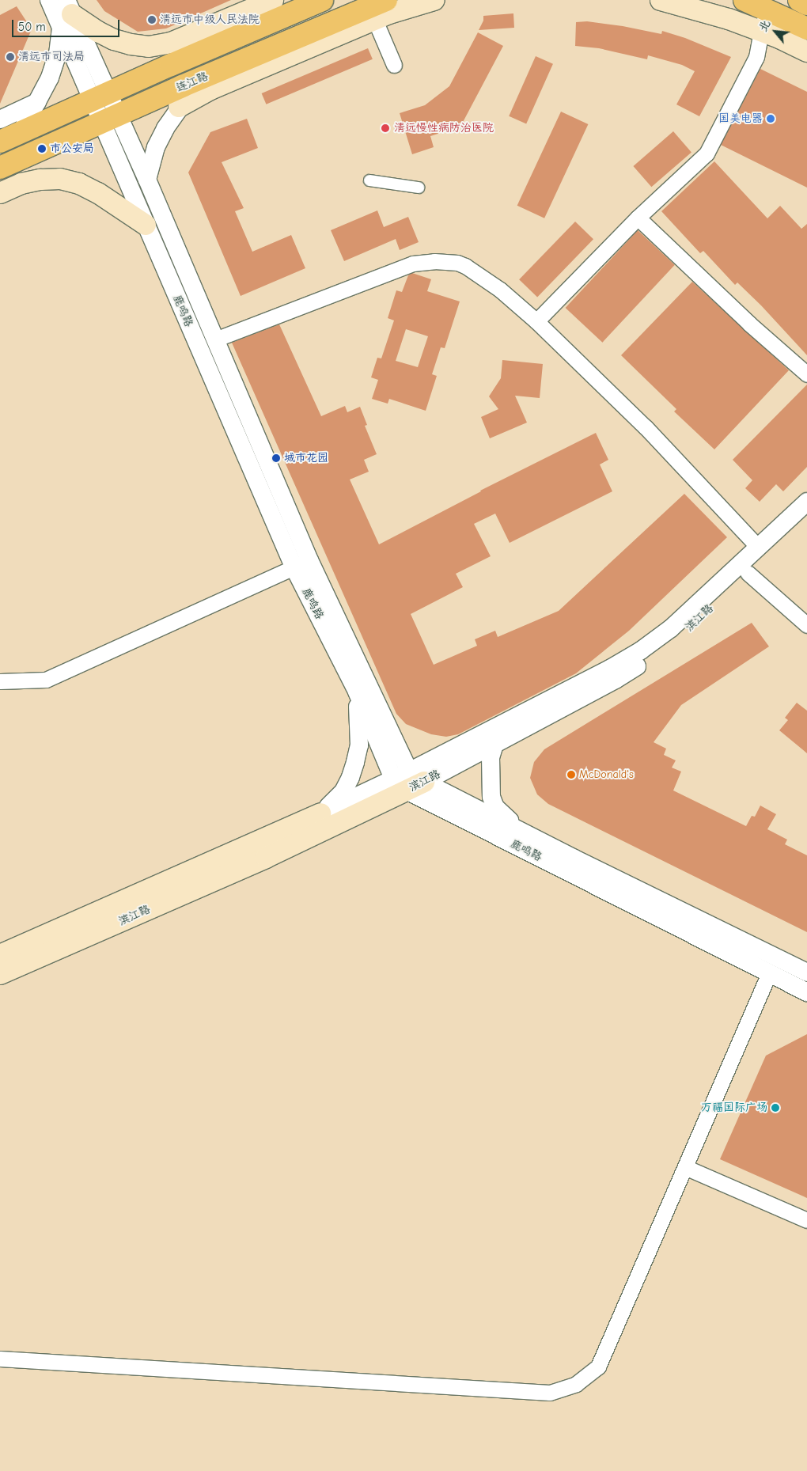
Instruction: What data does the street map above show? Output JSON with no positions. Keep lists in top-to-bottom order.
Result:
{
  "streets": {
    "main road": ["连江路", "滨江路"],
    "street": ["鹿鸣路"]
  },
  "crossings": [
    ["连江路", "鹿鸣路"],
    ["鹿鸣路", "滨江路"]
  ],
  "places": [
    "清远市中级人民法院",
    "清远市司法局",
    "国美电器",
    "清远慢性病防治医院",
    "市公安局",
    "城市花园",
    "McDonald's",
    "万福国际广场"
  ],
  "scale_bar": "50 m",
  "north": "top left"
}
